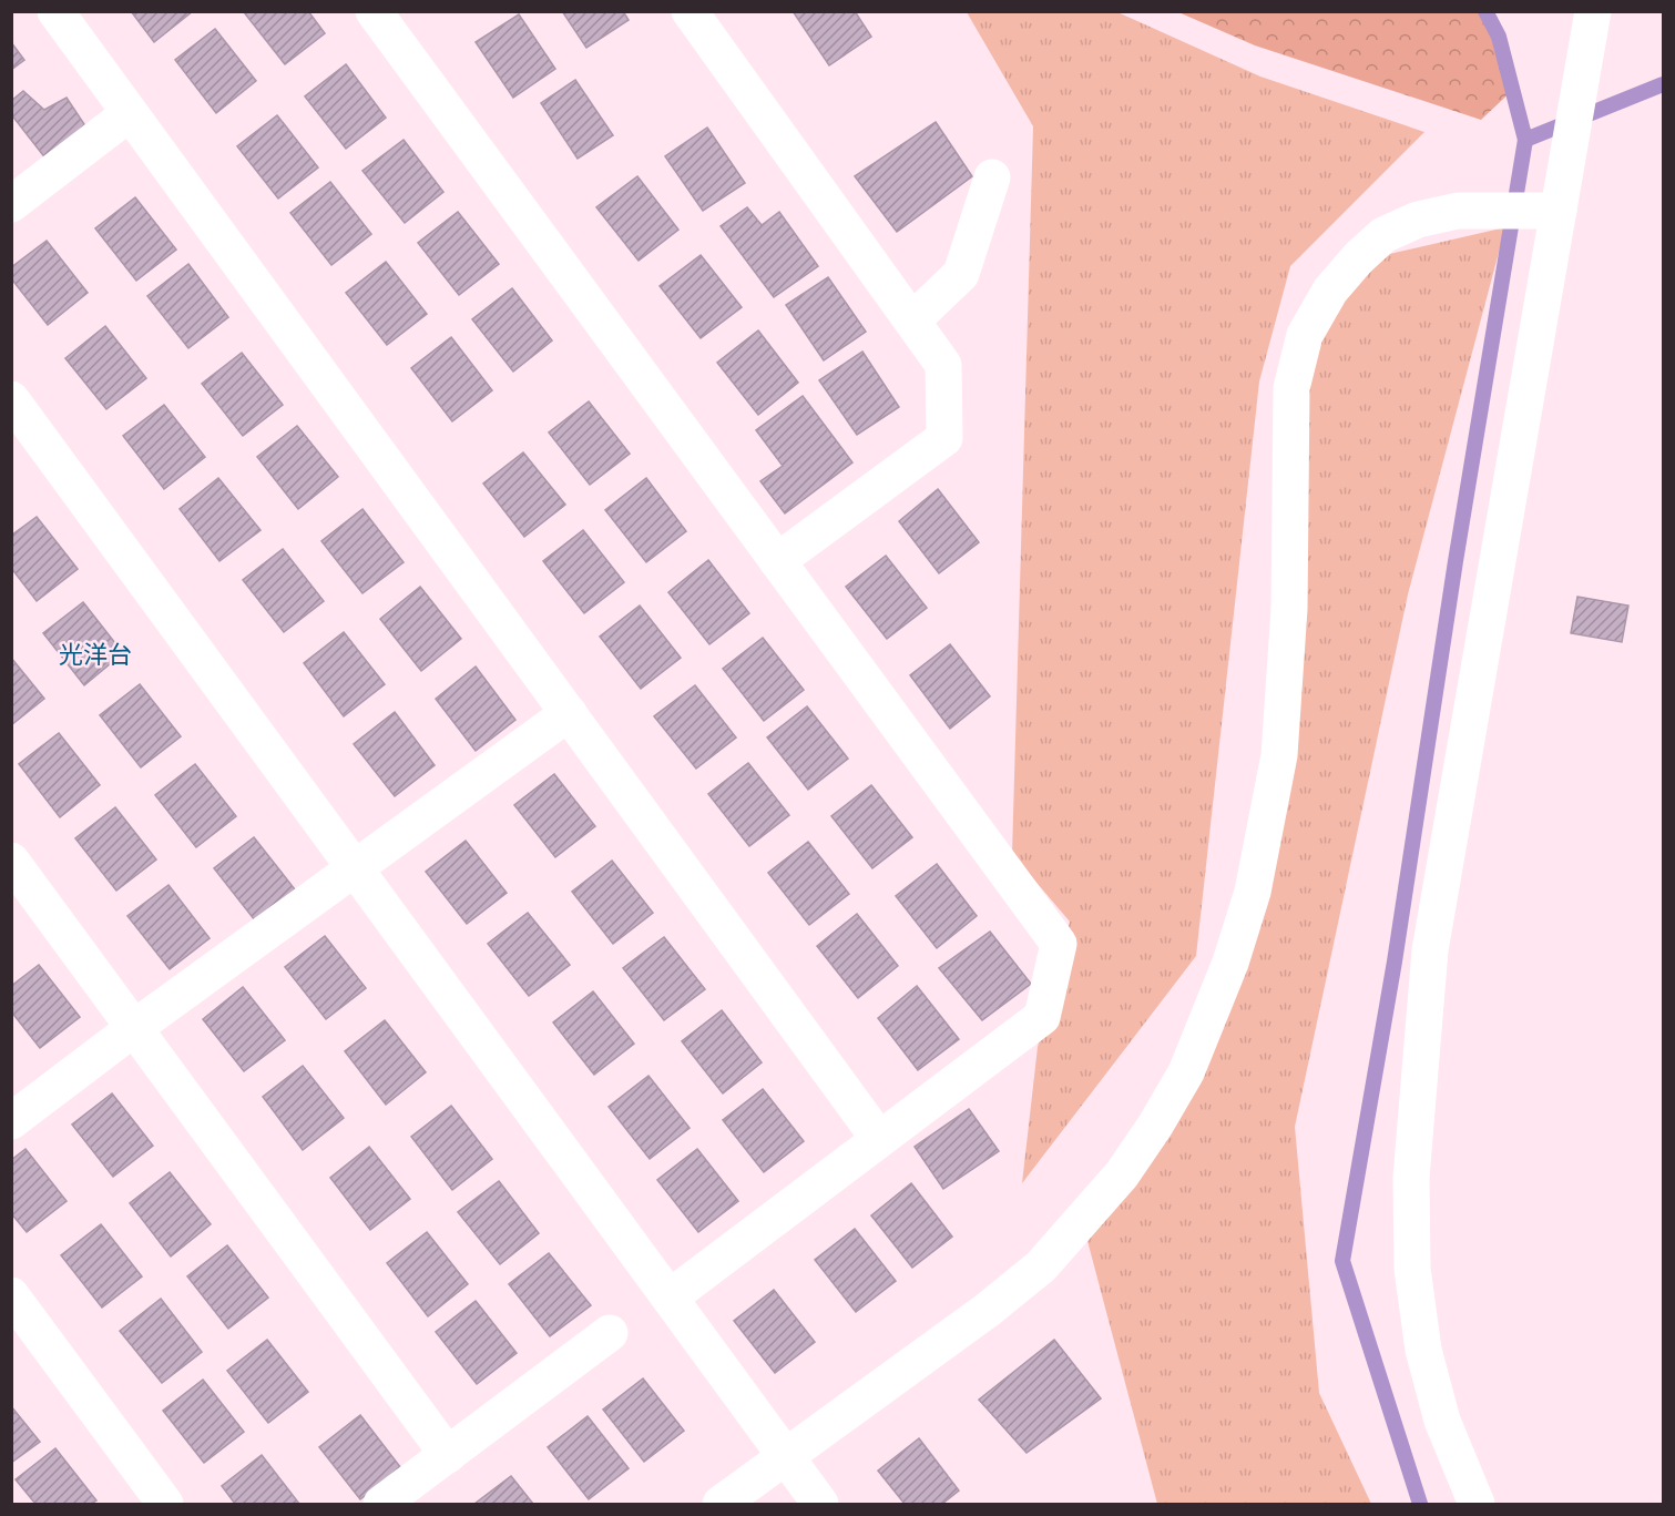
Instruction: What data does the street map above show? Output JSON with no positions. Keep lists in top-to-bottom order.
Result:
{
  "districts": ["光洋台"]
}
